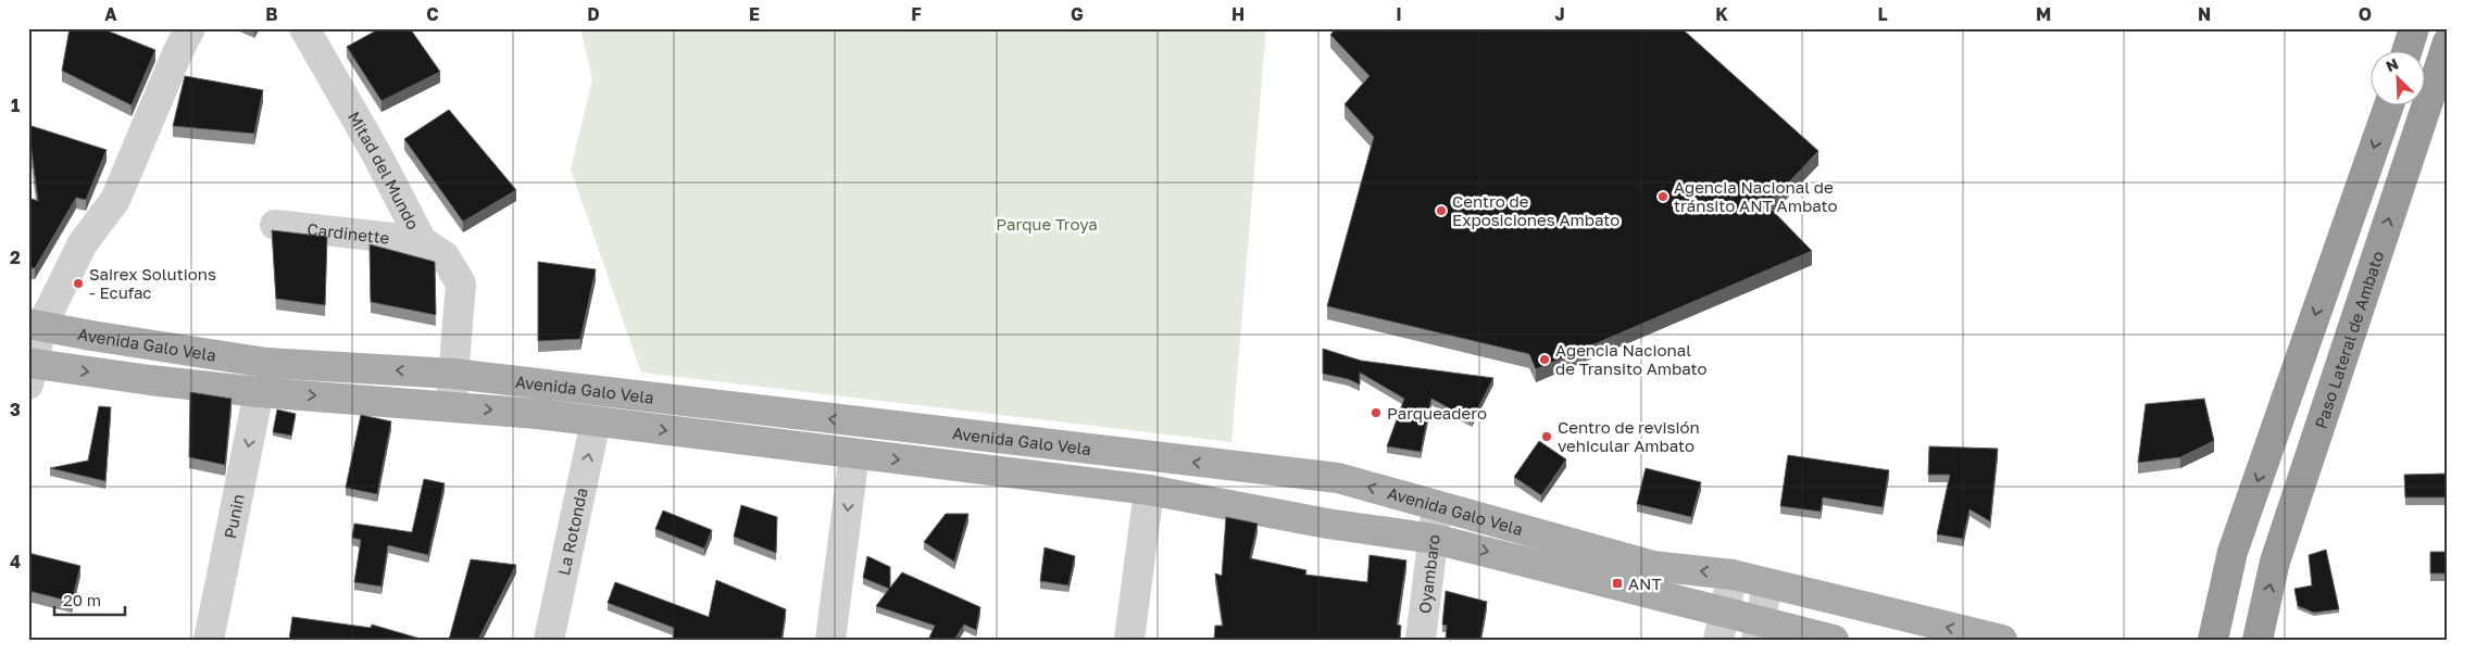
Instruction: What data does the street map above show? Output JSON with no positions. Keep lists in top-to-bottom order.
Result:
{
  "streets": {
    "highway": ["Paso Lateral de Ambato"],
    "main road": ["Avenida Galo Vela"],
    "street": [
      "Mitad del Mundo",
      "Cardinette",
      "Punin",
      "La Rotonda",
      "Oyambaro"
    ]
  },
  "crossings": [
    ["Mitad del Mundo", "Cardinette"],
    ["Mitad del Mundo", "Avenida Galo Vela"],
    ["Avenida Galo Vela", "Punin"],
    ["Avenida Galo Vela", "La Rotonda"],
    ["Avenida Galo Vela", "Oyambaro"]
  ],
  "one_way": ["Punin"],
  "parks": ["Parque Troya"],
  "places": {
    "other": [
      "Agencia Nacional de tránsito ANT Ambato",
      "Centro de Exposiciones Ambato",
      "Sairex Solutions - Ecufac",
      "Agencia Nacional de Transito Ambato",
      "Parqueadero",
      "Centro de revisión vehicular Ambato"
    ],
    "transit": ["ANT"]
  },
  "scale_bar": "20 m",
  "north": "top left",
  "grid": {
    "columns": [
      "A",
      "B",
      "C",
      "D",
      "E",
      "F",
      "G",
      "H",
      "I",
      "J",
      "K",
      "L",
      "M",
      "N",
      "O"
    ],
    "rows": [
      "1",
      "2",
      "3",
      "4"
    ]
  }
}
